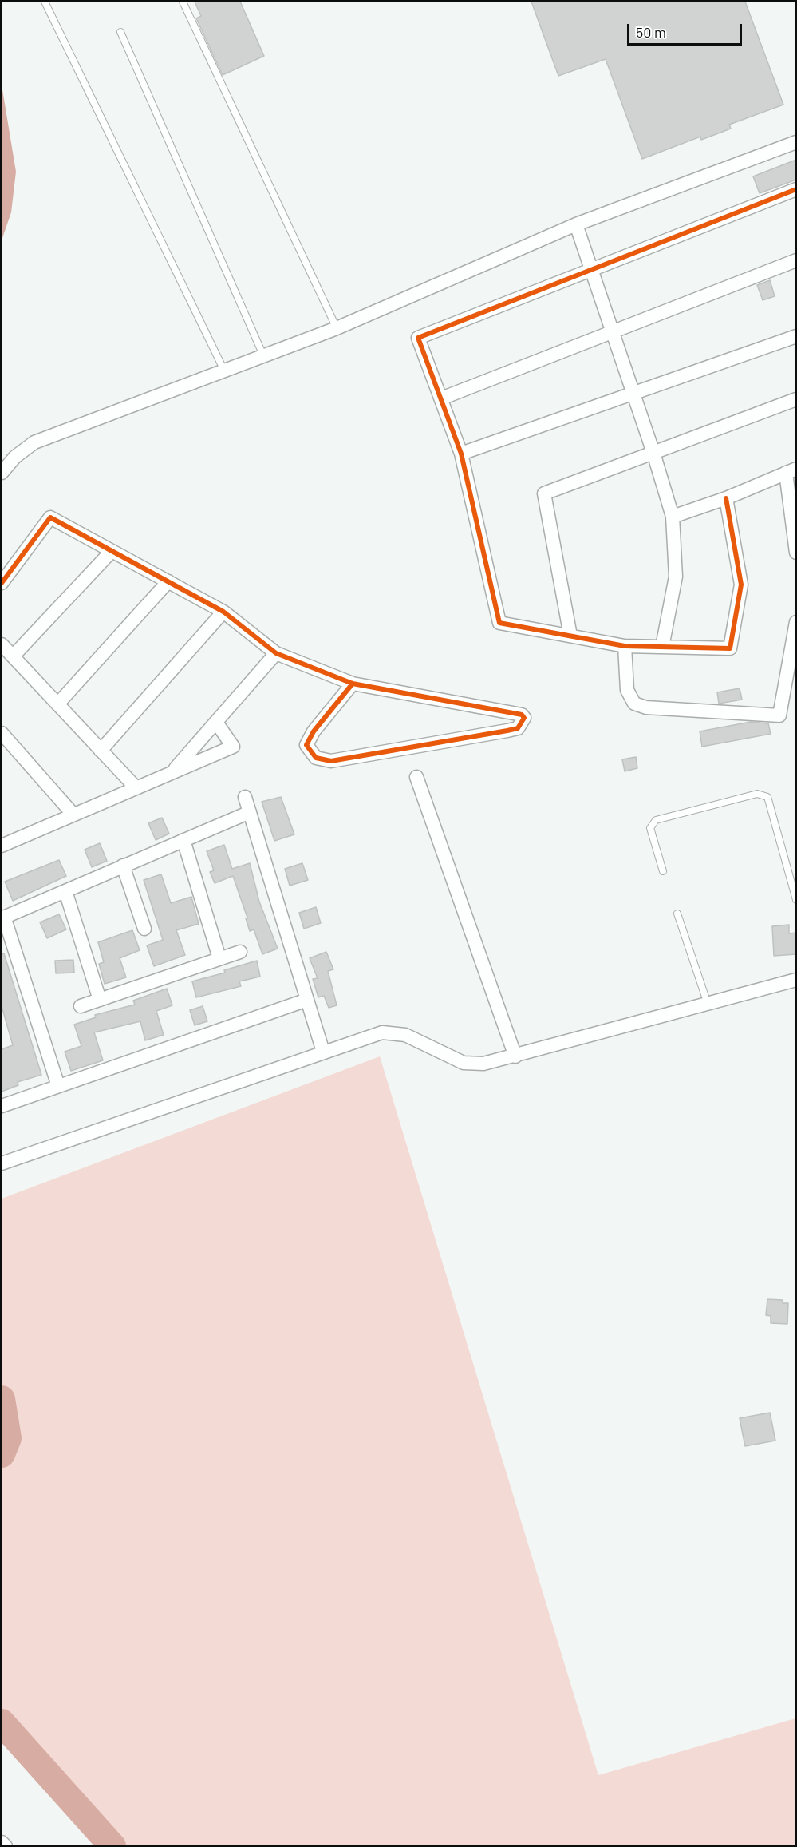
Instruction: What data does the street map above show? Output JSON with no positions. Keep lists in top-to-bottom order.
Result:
{
  "scale_bar": "50 m"
}
